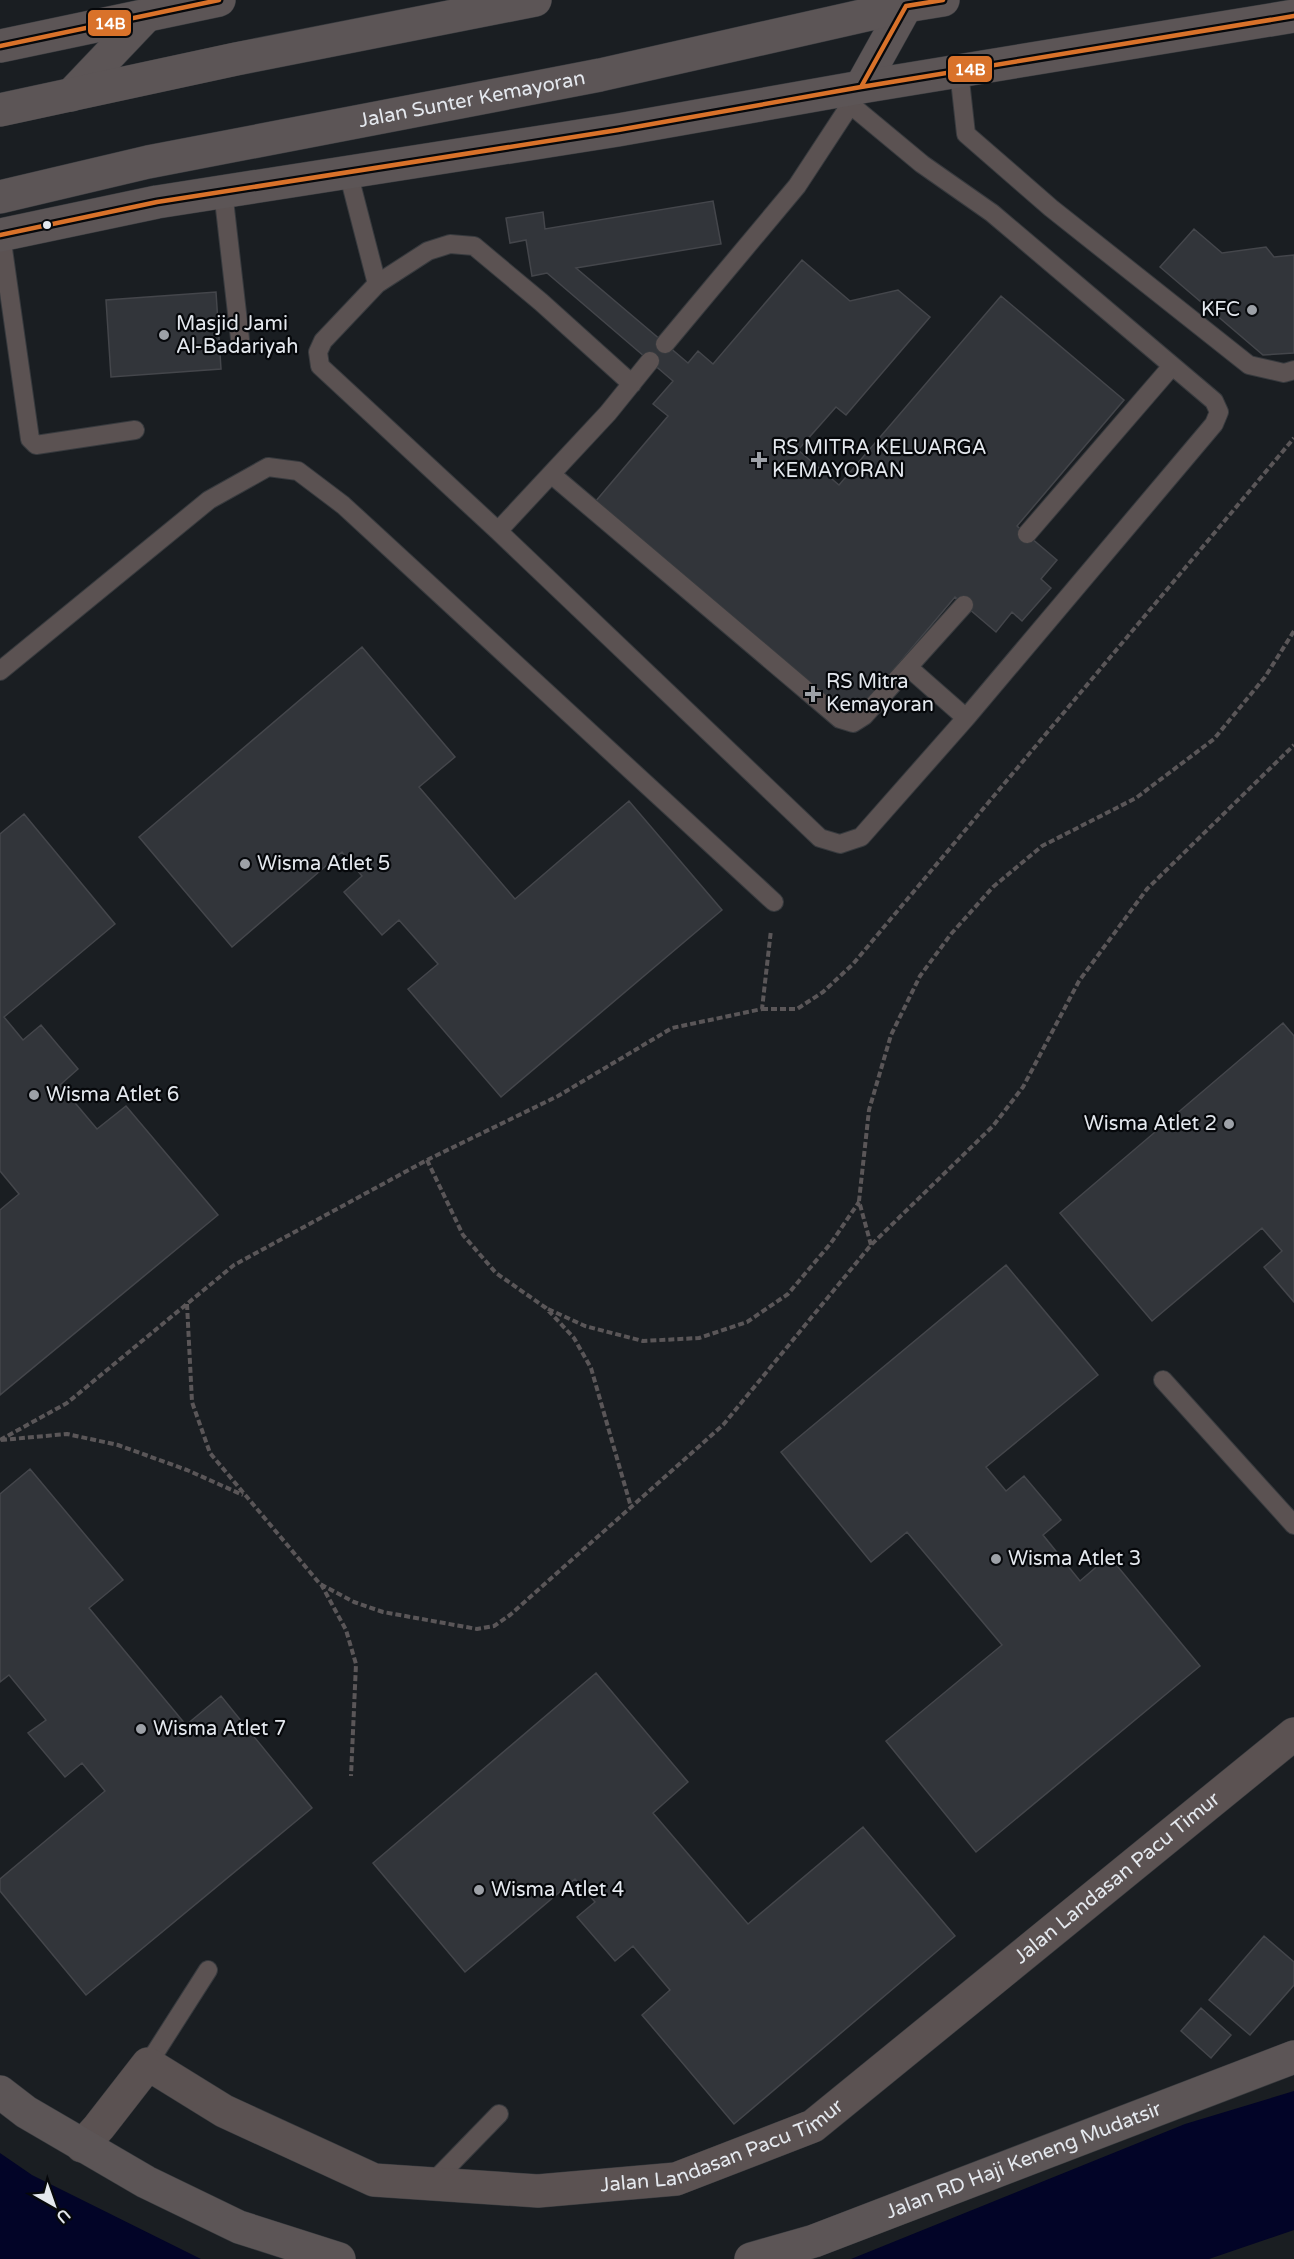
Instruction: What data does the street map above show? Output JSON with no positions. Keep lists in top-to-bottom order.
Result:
{
  "streets": {
    "main road": ["Jalan Sunter Kemayoran", "Jalan RD Haji Keneng Mudatsir"],
    "street": ["Jalan Landasan Pacu Timur"]
  },
  "places": {
    "other": [
      "KFC",
      "Masjid Jami Al-Badariyah",
      "Wisma Atlet 5",
      "Wisma Atlet 6",
      "Wisma Atlet 2",
      "Wisma Atlet 3",
      "Wisma Atlet 7",
      "Wisma Atlet 4"
    ],
    "health": ["RS MITRA KELUARGA KEMAYORAN", "RS Mitra Kemayoran"]
  },
  "lines": ["transit line 14B"],
  "north": "bottom right"
}
